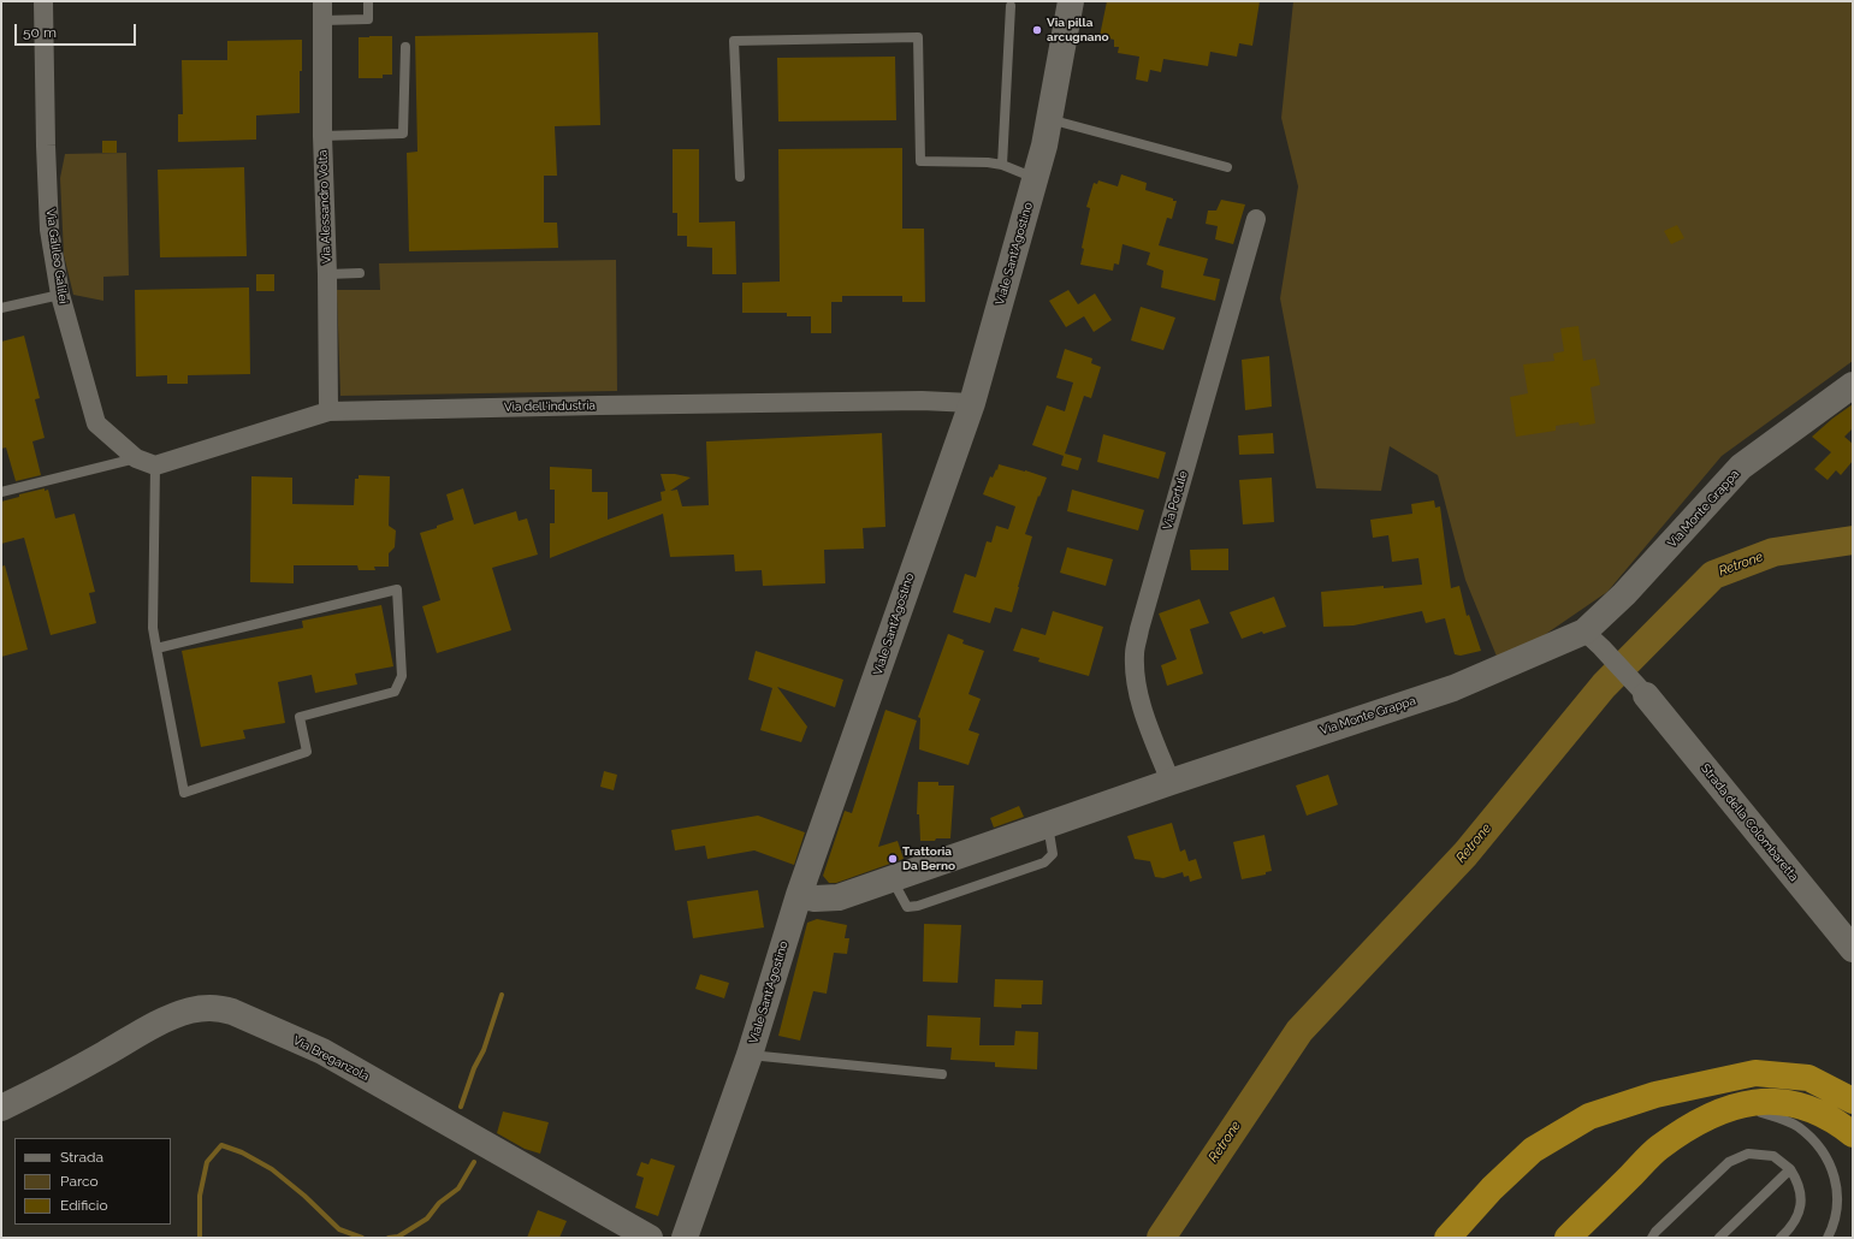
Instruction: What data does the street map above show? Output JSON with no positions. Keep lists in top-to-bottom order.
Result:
{
  "streets": {
    "street": [
      "Via Alessandro Volta",
      "Viale Sant'Agostino",
      "Via Galileo Galilei",
      "Via dell'industria",
      "Via Portule",
      "Via Monte Grappa",
      "Strada della Colombaretta",
      "Via Breganzola"
    ]
  },
  "crossings": [
    ["Via Alessandro Volta", "Via dell'industria"],
    ["Viale Sant'Agostino", "Via dell'industria"],
    ["Viale Sant'Agostino", "Via Monte Grappa"],
    ["Via Portule", "Via Monte Grappa"]
  ],
  "water": ["Retrone"],
  "places": ["Via pilla arcugnano", "Trattoria Da Berno"],
  "legend": ["Strada", "Parco", "Edificio"],
  "scale_bar": "50 m"
}
